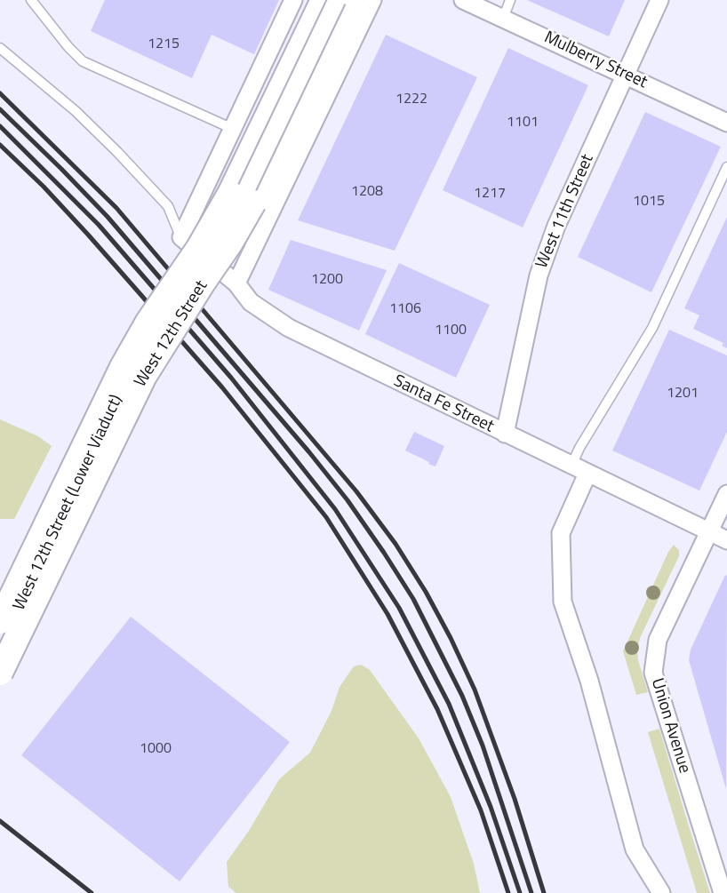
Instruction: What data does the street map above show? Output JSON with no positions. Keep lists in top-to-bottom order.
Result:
{
  "streets": {
    "main road": ["West 12th Street"],
    "street": [
      "Mulberry Street",
      "West 11th Street",
      "Santa Fe Street",
      "West 12th Street (Lower Viaduct)",
      "Union Avenue"
    ]
  },
  "crossings": [
    ["Mulberry Street", "West 11th Street"],
    ["West 11th Street", "Santa Fe Street"],
    ["West 12th Street", "Santa Fe Street"],
    ["Santa Fe Street", "Union Avenue"]
  ],
  "house_numbers": [
    "1215",
    "1222",
    "1101",
    "1208",
    "1217",
    "1015",
    "1200",
    "1106",
    "1100",
    "1201",
    "1000"
  ]
}
